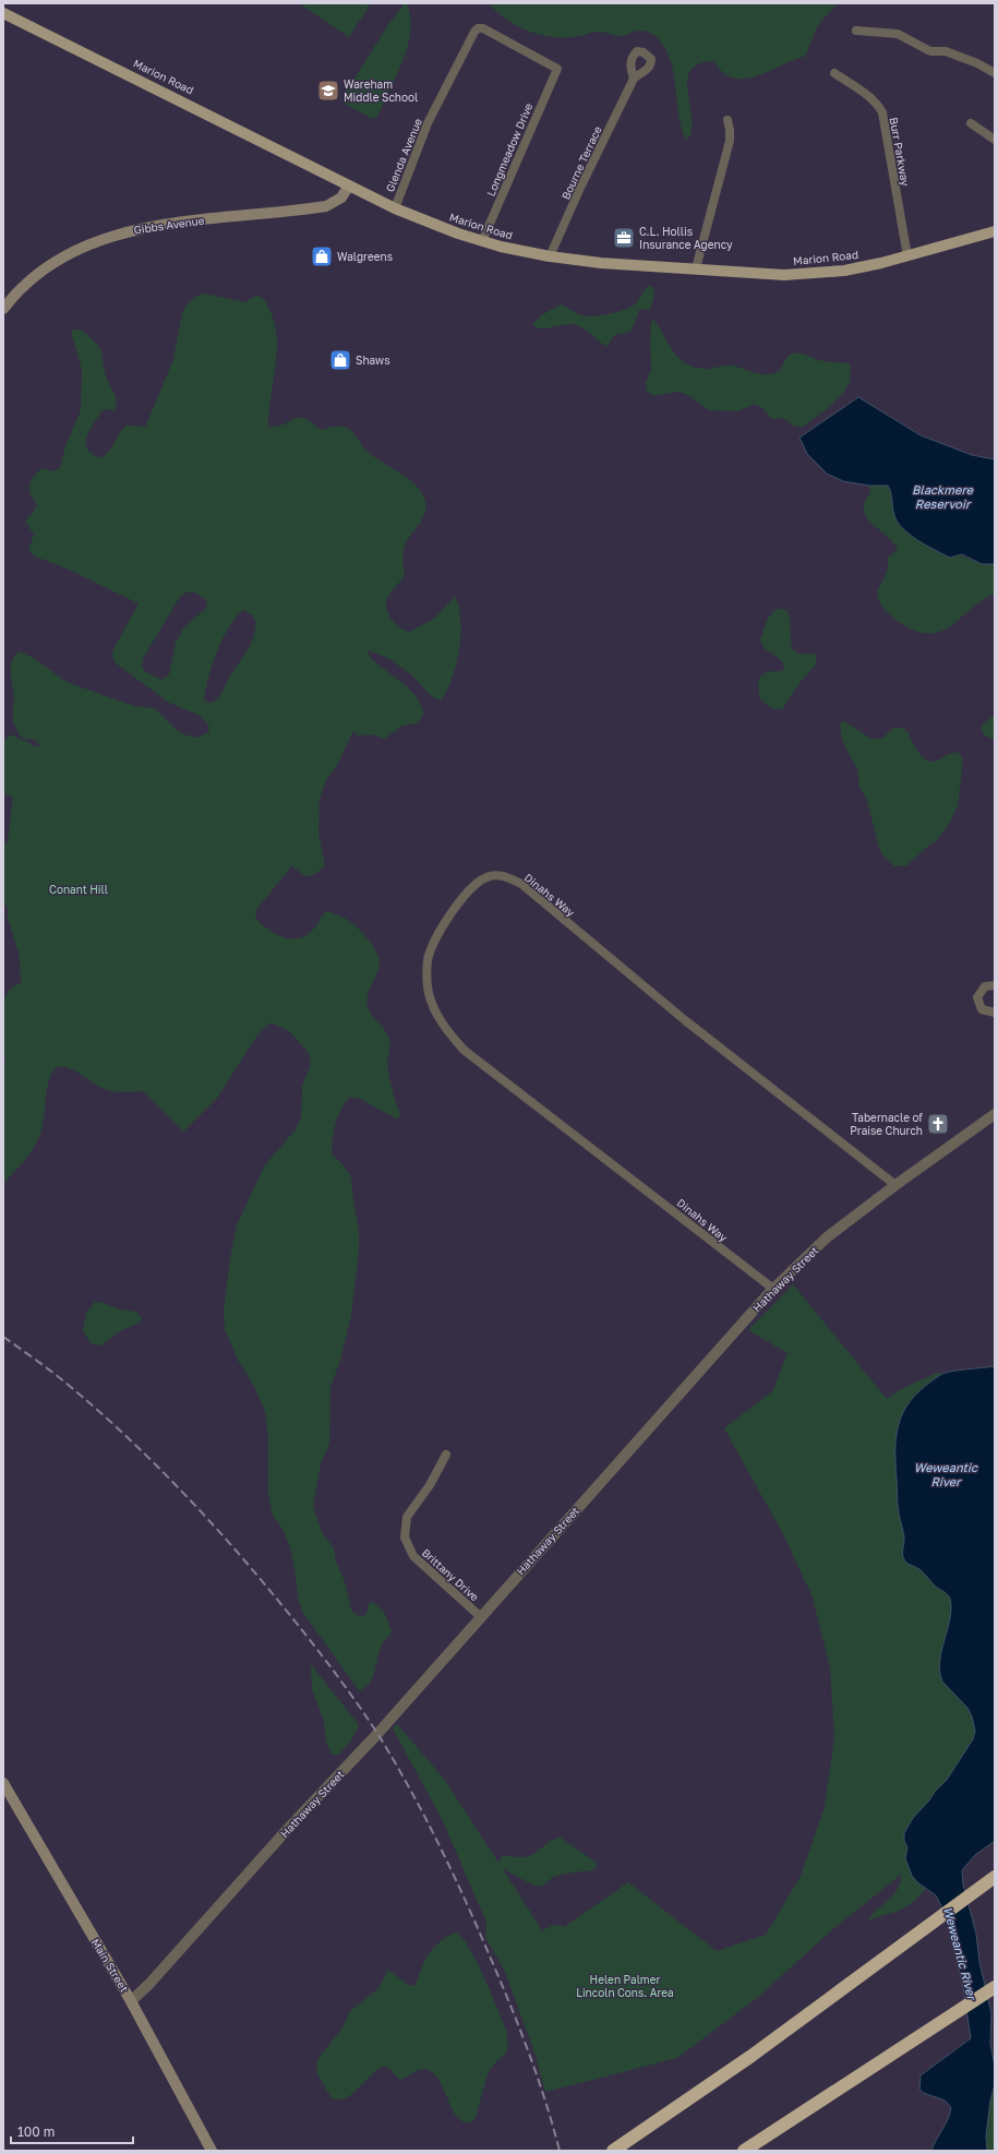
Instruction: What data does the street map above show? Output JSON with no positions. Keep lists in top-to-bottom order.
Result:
{
  "streets": {
    "main road": ["Marion Road", "Gibbs Avenue", "Main Street"],
    "street": [
      "Longmeadow Drive",
      "Burr Parkway",
      "Glenda Avenue",
      "Bourne Terrace",
      "Dinahs Way",
      "Hathaway Street",
      "Brittany Drive"
    ]
  },
  "crossings": [
    ["Marion Road", "Longmeadow Drive"],
    ["Marion Road", "Burr Parkway"],
    ["Marion Road", "Glenda Avenue"],
    ["Marion Road", "Bourne Terrace"],
    ["Marion Road", "Gibbs Avenue"],
    ["Longmeadow Drive", "Glenda Avenue"],
    ["Dinahs Way", "Hathaway Street"],
    ["Hathaway Street", "Brittany Drive"],
    ["Hathaway Street", "Main Street"]
  ],
  "water": ["Blackmere Reservoir", "Weweantic River"],
  "parks": ["Conant Hill", "Helen Palmer Lincoln Cons. Area"],
  "places": {
    "school or university": ["Wareham Middle School"],
    "office": ["C.L. Hollis Insurance Agency"],
    "shop": ["Walgreens", "Shaws"],
    "church": ["Tabernacle of Praise Church"]
  },
  "scale_bar": "100 m"
}
